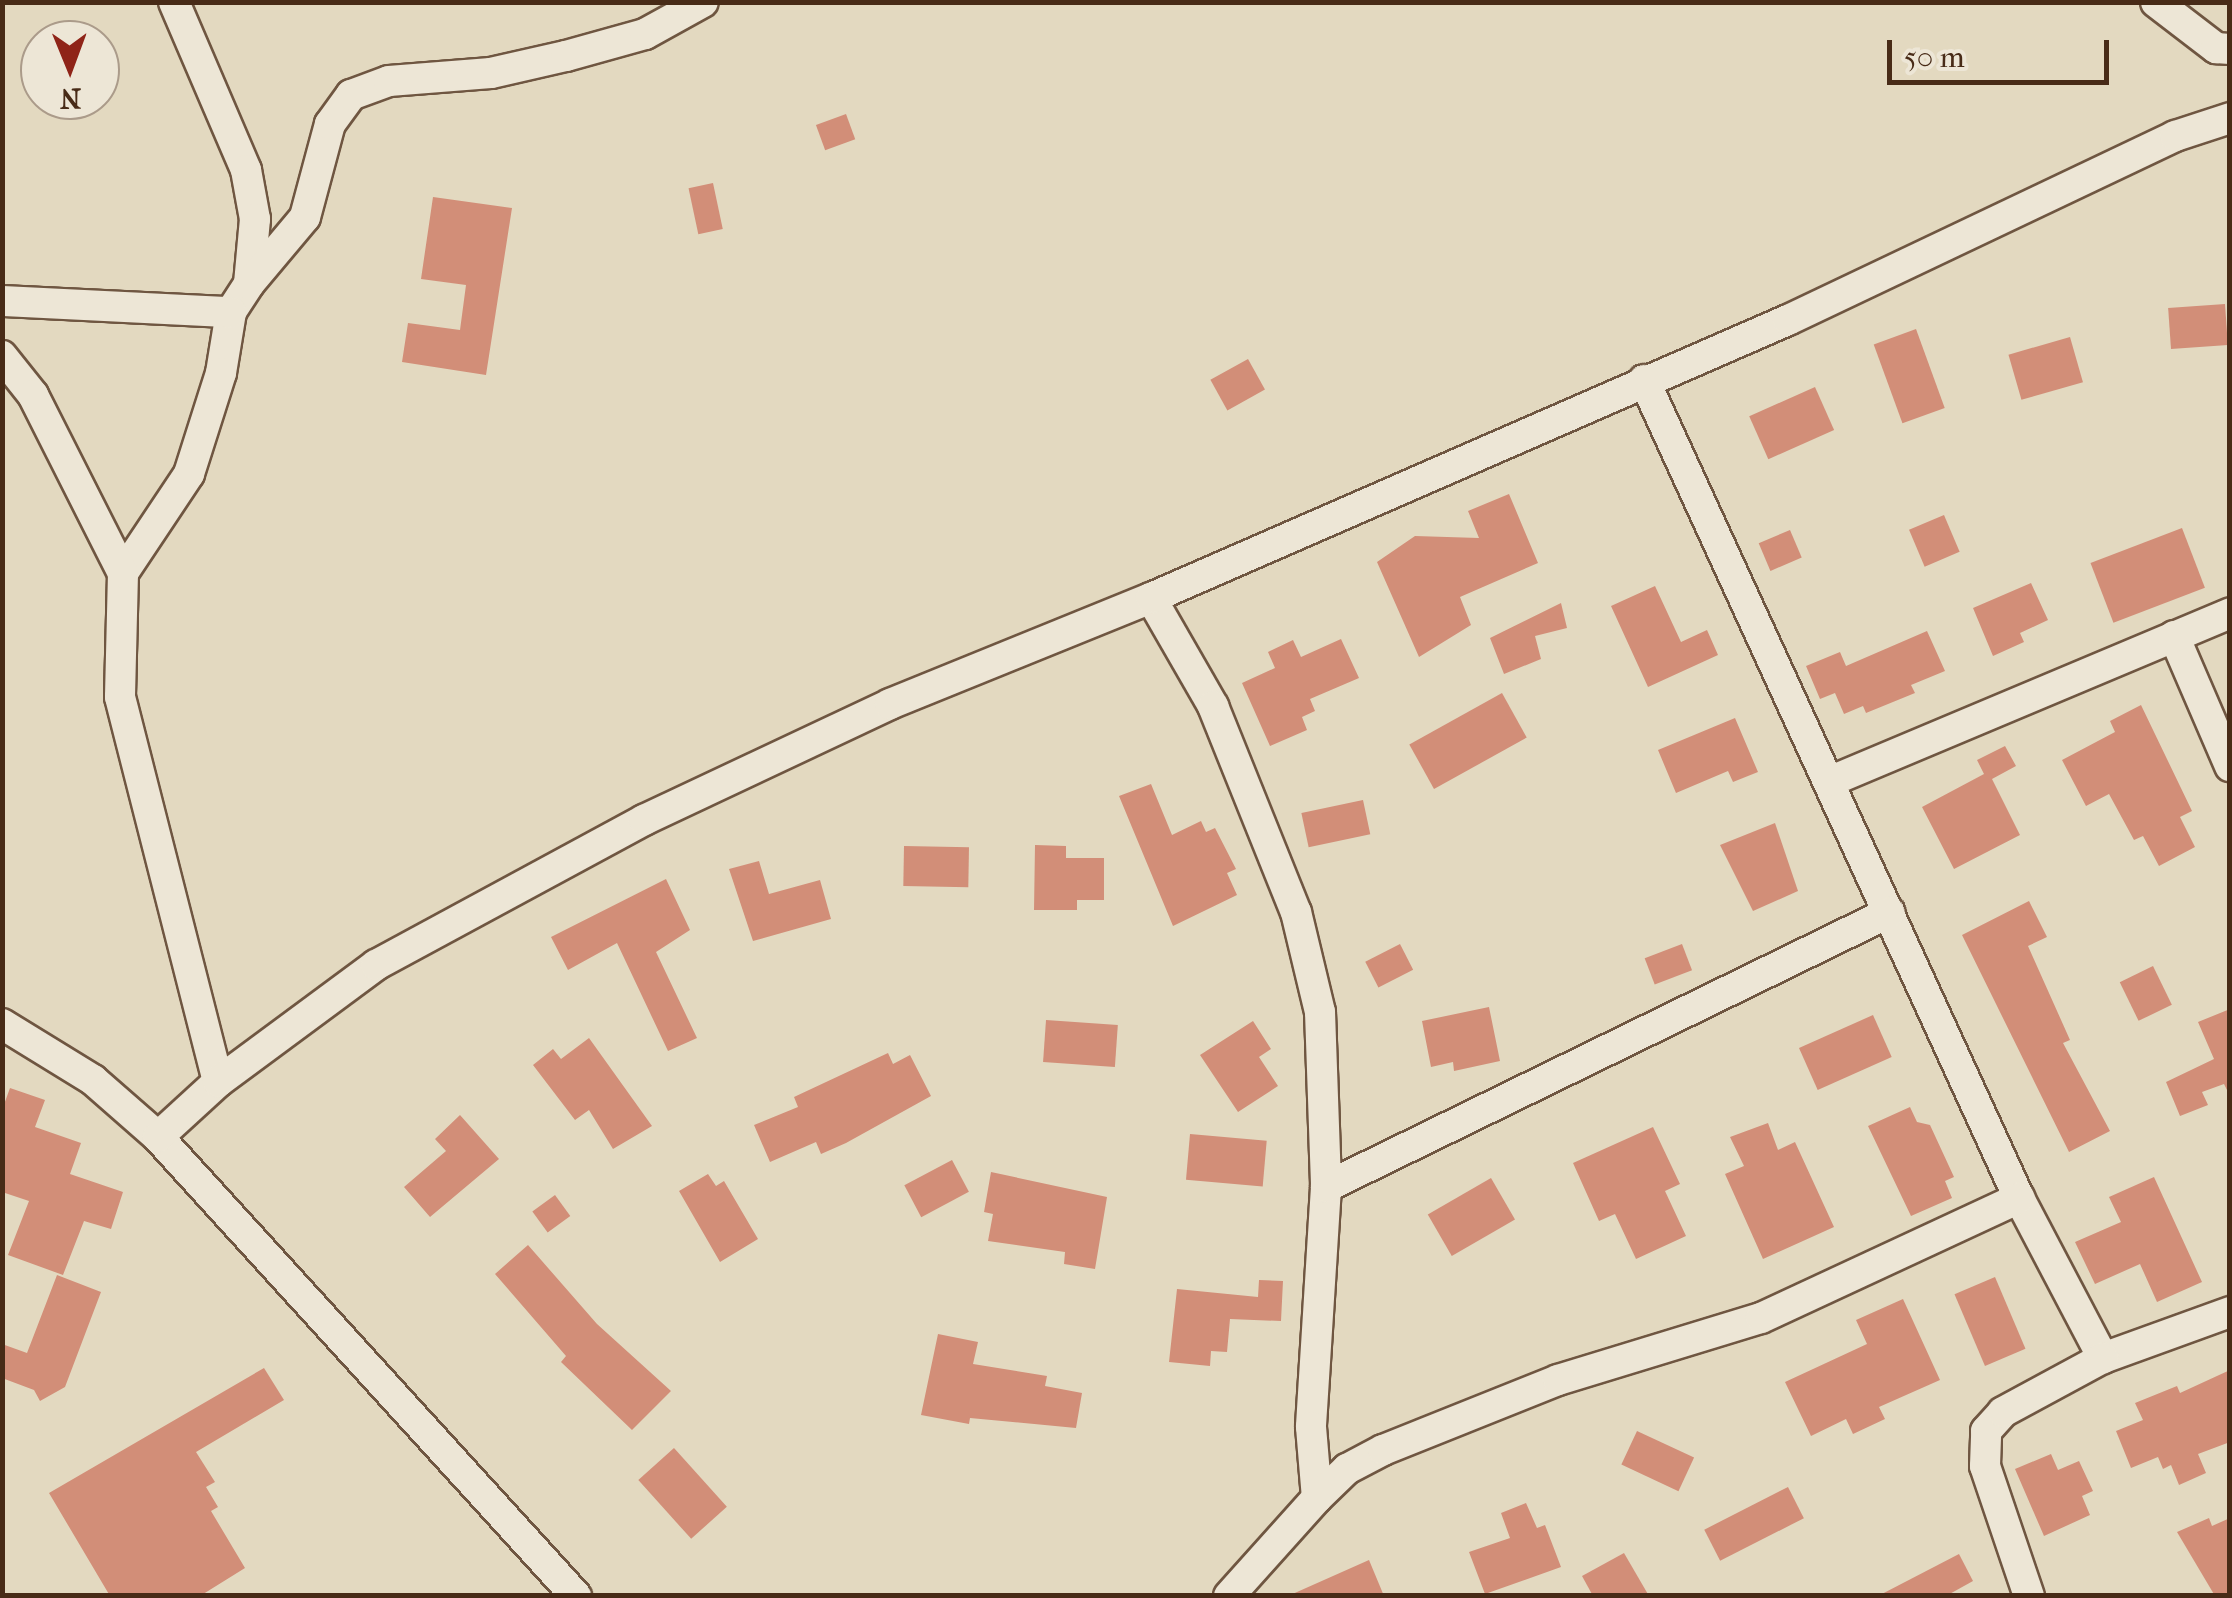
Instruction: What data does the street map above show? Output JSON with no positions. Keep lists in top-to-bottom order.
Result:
{
  "scale_bar": "50 m",
  "north": "bottom"
}
